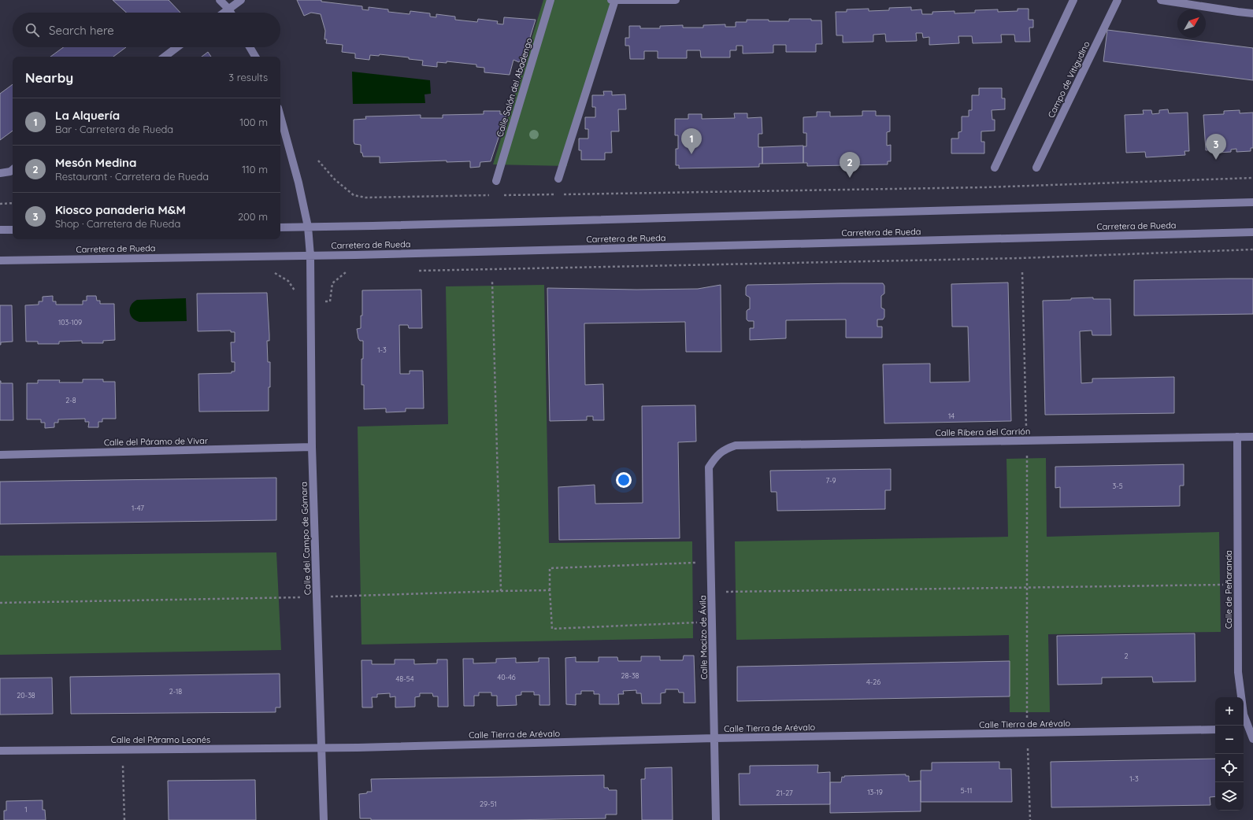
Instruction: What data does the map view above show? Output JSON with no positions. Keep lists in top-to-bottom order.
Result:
{
  "streets": {
    "street": [
      "Campo de Vitigudino",
      "Calle Salón del Abadengo",
      "Carretera de Rueda",
      "Calle Ribera del Carrión",
      "Calle del Páramo de Vivar",
      "Calle del Campo de Gómara",
      "Calle de Peñaranda",
      "Calle Macizo de Ávila",
      "Calle Tierra de Arévalo",
      "Calle del Páramo Leonés"
    ]
  },
  "crossings": [
    ["Carretera de Rueda", "Calle del Campo de Gómara"],
    ["Calle Ribera del Carrión", "Calle de Peñaranda"],
    ["Calle Ribera del Carrión", "Calle Macizo de Ávila"],
    ["Calle del Páramo de Vivar", "Calle del Campo de Gómara"],
    ["Calle del Campo de Gómara", "Calle Tierra de Arévalo"],
    ["Calle del Campo de Gómara", "Calle del Páramo Leonés"],
    ["Calle Macizo de Ávila", "Calle Tierra de Arévalo"],
    ["Calle Tierra de Arévalo", "Calle del Páramo Leonés"]
  ],
  "house_numbers": [
    "103-109",
    "1-3",
    "2-8",
    "14",
    "7-9",
    "3-5",
    "1-47",
    "2",
    "28-38",
    "40-46",
    "48-54",
    "4-26",
    "2-18",
    "20-38",
    "1-3",
    "5-11",
    "13-19",
    "21-27",
    "29-51",
    "1"
  ],
  "north": "top right",
  "page": {
    "search": "Search here",
    "heading": ["Nearby", "3 results"],
    "list": [
      {
        "mark": "1",
        "name": "La Alquería",
        "note": "Bar · Carretera de Rueda",
        "value": "100 m"
      },
      {
        "mark": "2",
        "name": "Mesón Medina",
        "note": "Restaurant · Carretera de Rueda",
        "value": "110 m"
      },
      {
        "mark": "3",
        "name": "Kiosco panaderia M&M",
        "note": "Shop · Carretera de Rueda",
        "value": "200 m"
      }
    ],
    "pins": ["1", "3", "2"],
    "map_buttons": ["+", "−"]
  }
}
